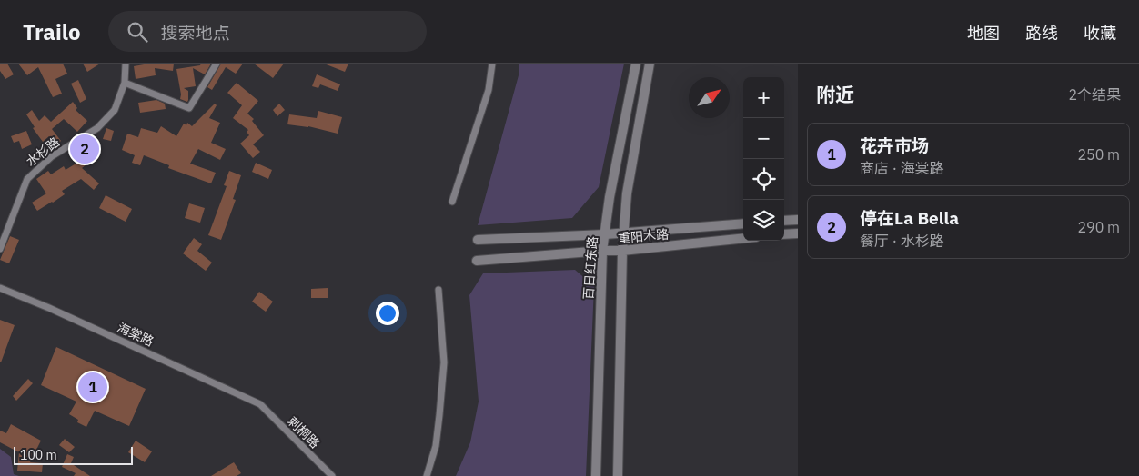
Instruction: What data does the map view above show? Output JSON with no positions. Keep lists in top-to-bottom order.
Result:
{
  "streets": {
    "street": [
      "水杉路",
      "重阳木路",
      "百日红东路",
      "海棠路",
      "刺桐路"
    ]
  },
  "crossings": [
    ["重阳木路", "百日红东路"],
    ["海棠路", "刺桐路"]
  ],
  "scale_bar": "100 m",
  "north": "top right",
  "page": {
    "header": "Trailo",
    "search": "搜索地点",
    "nav": ["地图", "路线", "收藏"],
    "heading": ["附近", "2个结果"],
    "map_buttons": ["+", "−"],
    "list": [
      {
        "mark": "1",
        "name": "花卉市场",
        "note": "商店 · 海棠路",
        "value": "250 m"
      },
      {
        "mark": "2",
        "name": "停在La Bella",
        "note": "餐厅 · 水杉路",
        "value": "290 m"
      }
    ],
    "pins": ["2", "1"],
    "scale": "100 m"
  }
}
